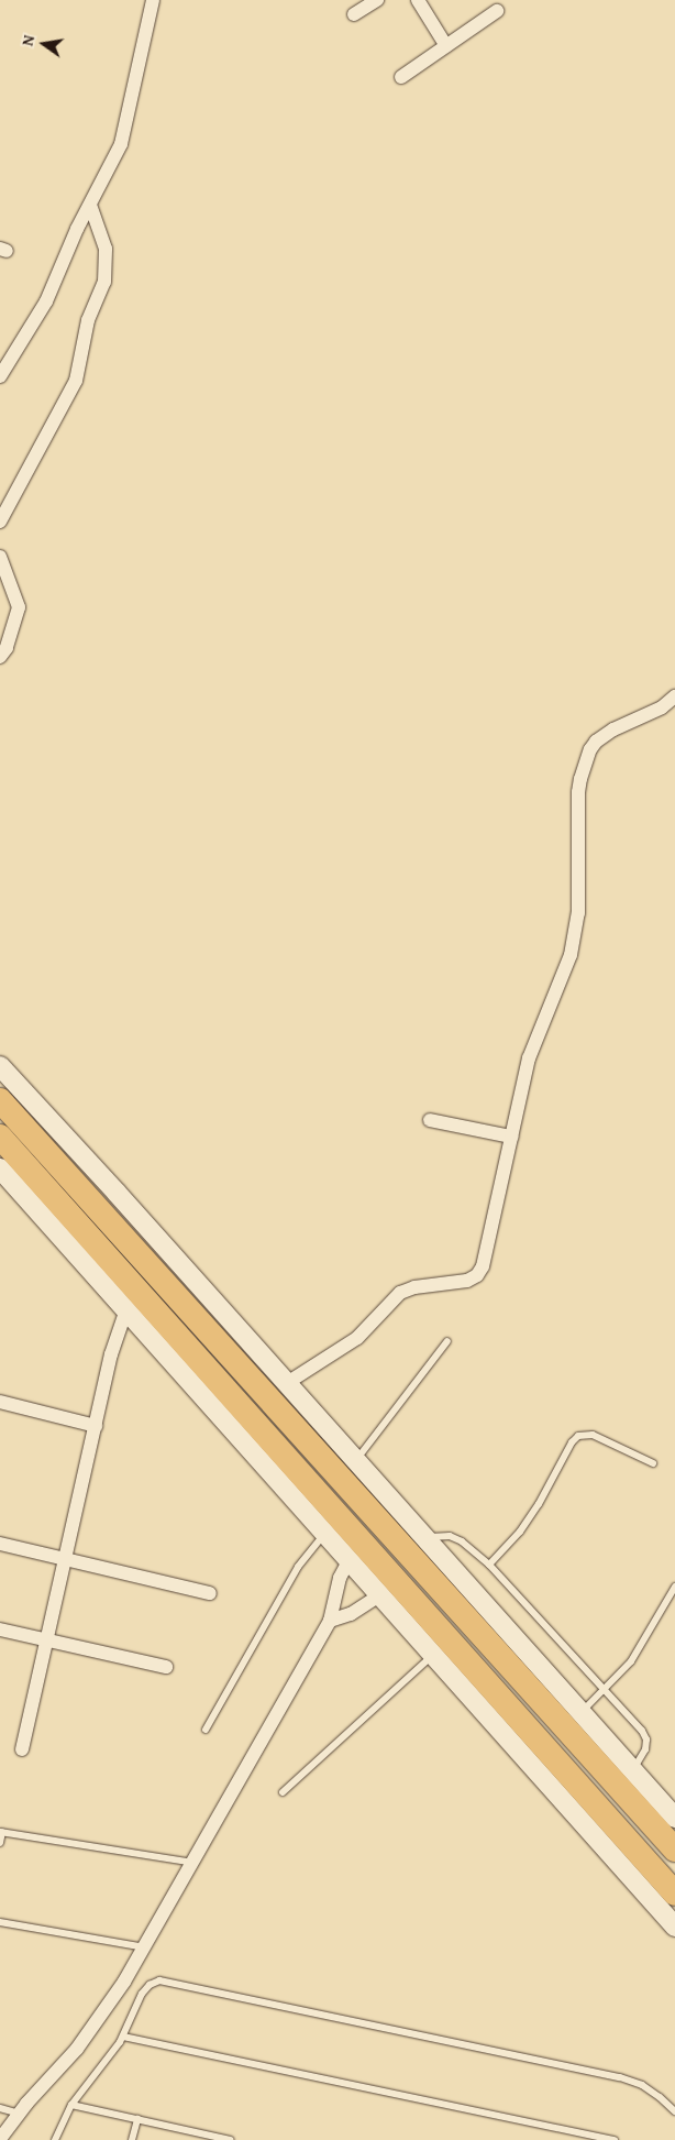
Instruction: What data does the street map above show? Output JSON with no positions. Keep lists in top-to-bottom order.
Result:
{
  "north": "left"
}
